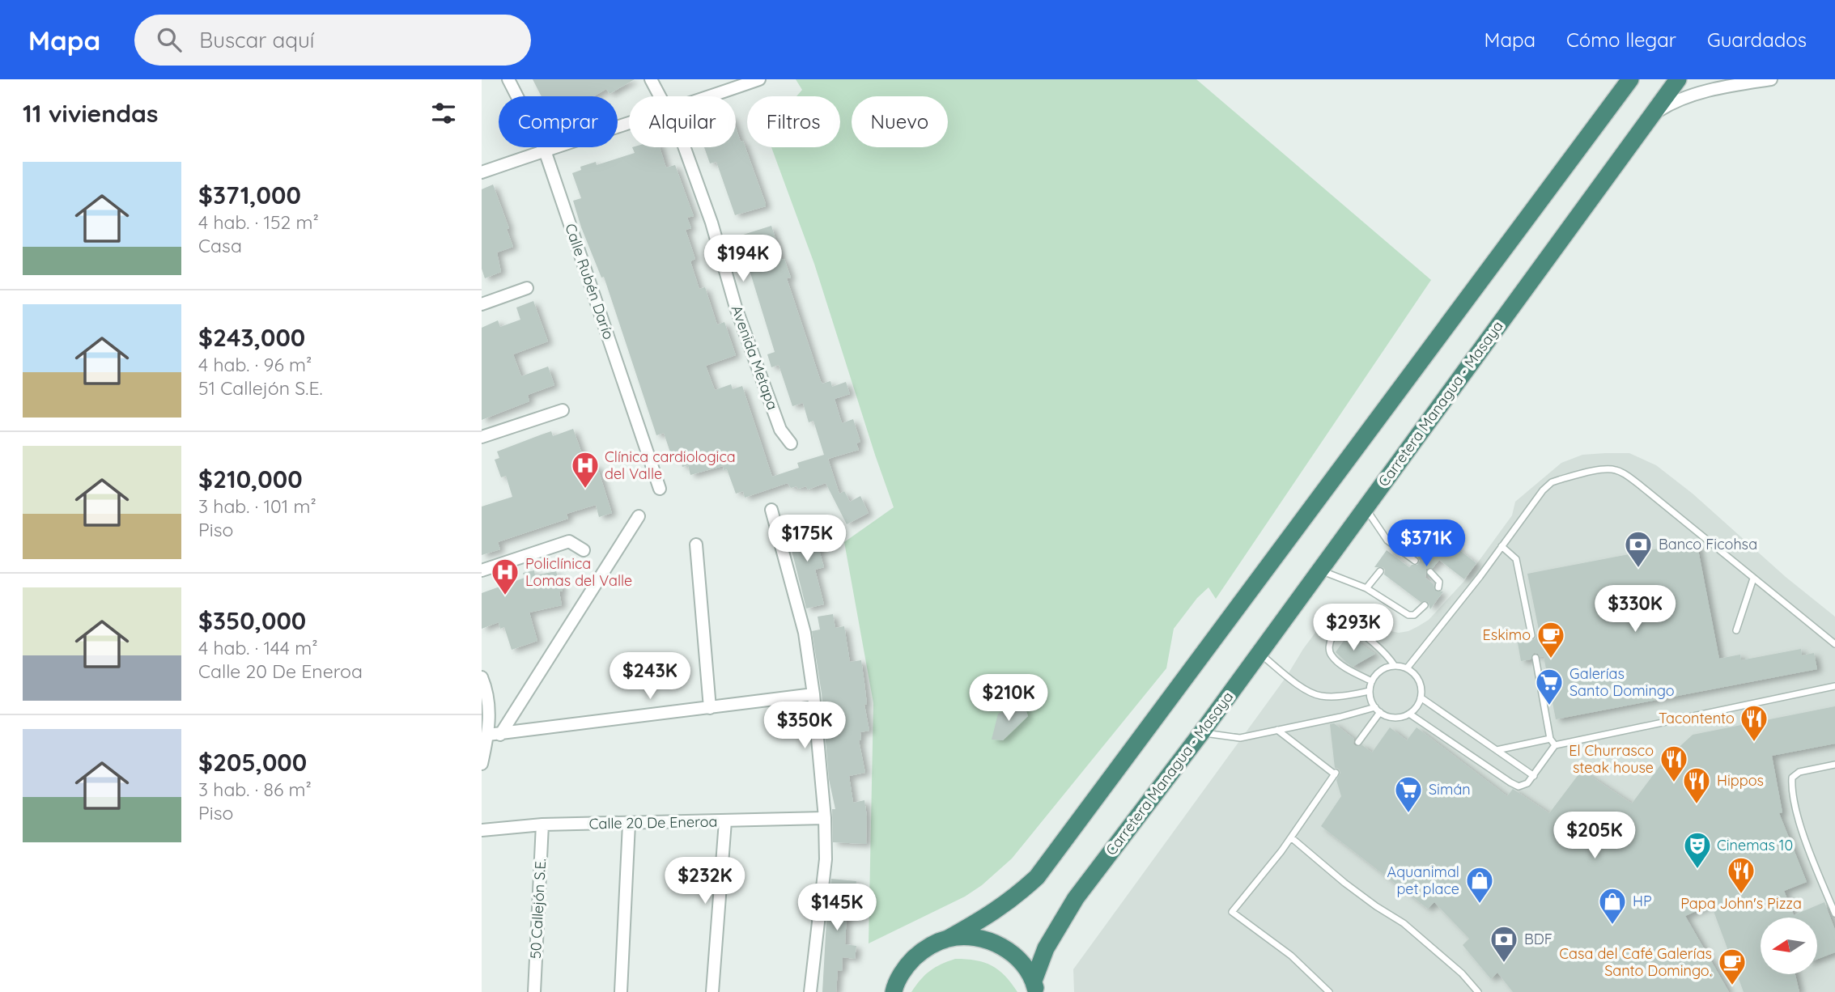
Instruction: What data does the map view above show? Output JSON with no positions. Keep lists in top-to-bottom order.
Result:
{
  "streets": {
    "highway": ["Carretera Managua - Masaya"],
    "street": [
      "Calle Rubén Darío",
      "Avenida Metapa",
      "Calle 20 De Eneroa",
      "50 Callejón S.E."
    ]
  },
  "crossings": [
    ["Calle 20 De Eneroa", "50 Callejón S.E."]
  ],
  "places": {
    "hospital": ["Clínica cardiologica del Valle", "Policlínica Lomas del Valle"],
    "bank": ["Banco Ficohsa", "BDF"],
    "cafe": ["Eskimo", "Casa del Café Galerías Santo Domingo."],
    "supermarket": ["Galerías Santo Domingo", "Simán"],
    "restaurant": [
      "Tacontento",
      "El Churrasco steak house",
      "Hippos",
      "Papa John's Pizza"
    ],
    "theatre": ["Cinemas 10"],
    "shop": ["Aquanimal pet place", "HP"]
  },
  "north": "left",
  "page": {
    "header": "Mapa",
    "search": "Buscar aquí",
    "nav": ["Mapa", "Cómo llegar", "Guardados"],
    "heading": "11 viviendas",
    "chip": [
      "Comprar",
      "Alquilar",
      "Filtros",
      "Nuevo"
    ],
    "list": [
      {
        "name": "$371,000",
        "note": "4 hab. · 152 m² · Casa"
      },
      {
        "name": "$243,000",
        "note": "4 hab. · 96 m² · 51 Callejón S.E."
      },
      {
        "name": "$210,000",
        "note": "3 hab. · 101 m² · Piso"
      },
      {
        "name": "$350,000",
        "note": "4 hab. · 144 m² · Calle 20 De Eneroa"
      },
      {
        "name": "$205,000",
        "note": "3 hab. · 86 m² · Piso"
      }
    ],
    "price": [
      "$194K",
      "$175K",
      "$371K",
      "$330K",
      "$293K",
      "$243K",
      "$210K",
      "$350K",
      "$205K",
      "$232K",
      "$145K"
    ]
  }
}
